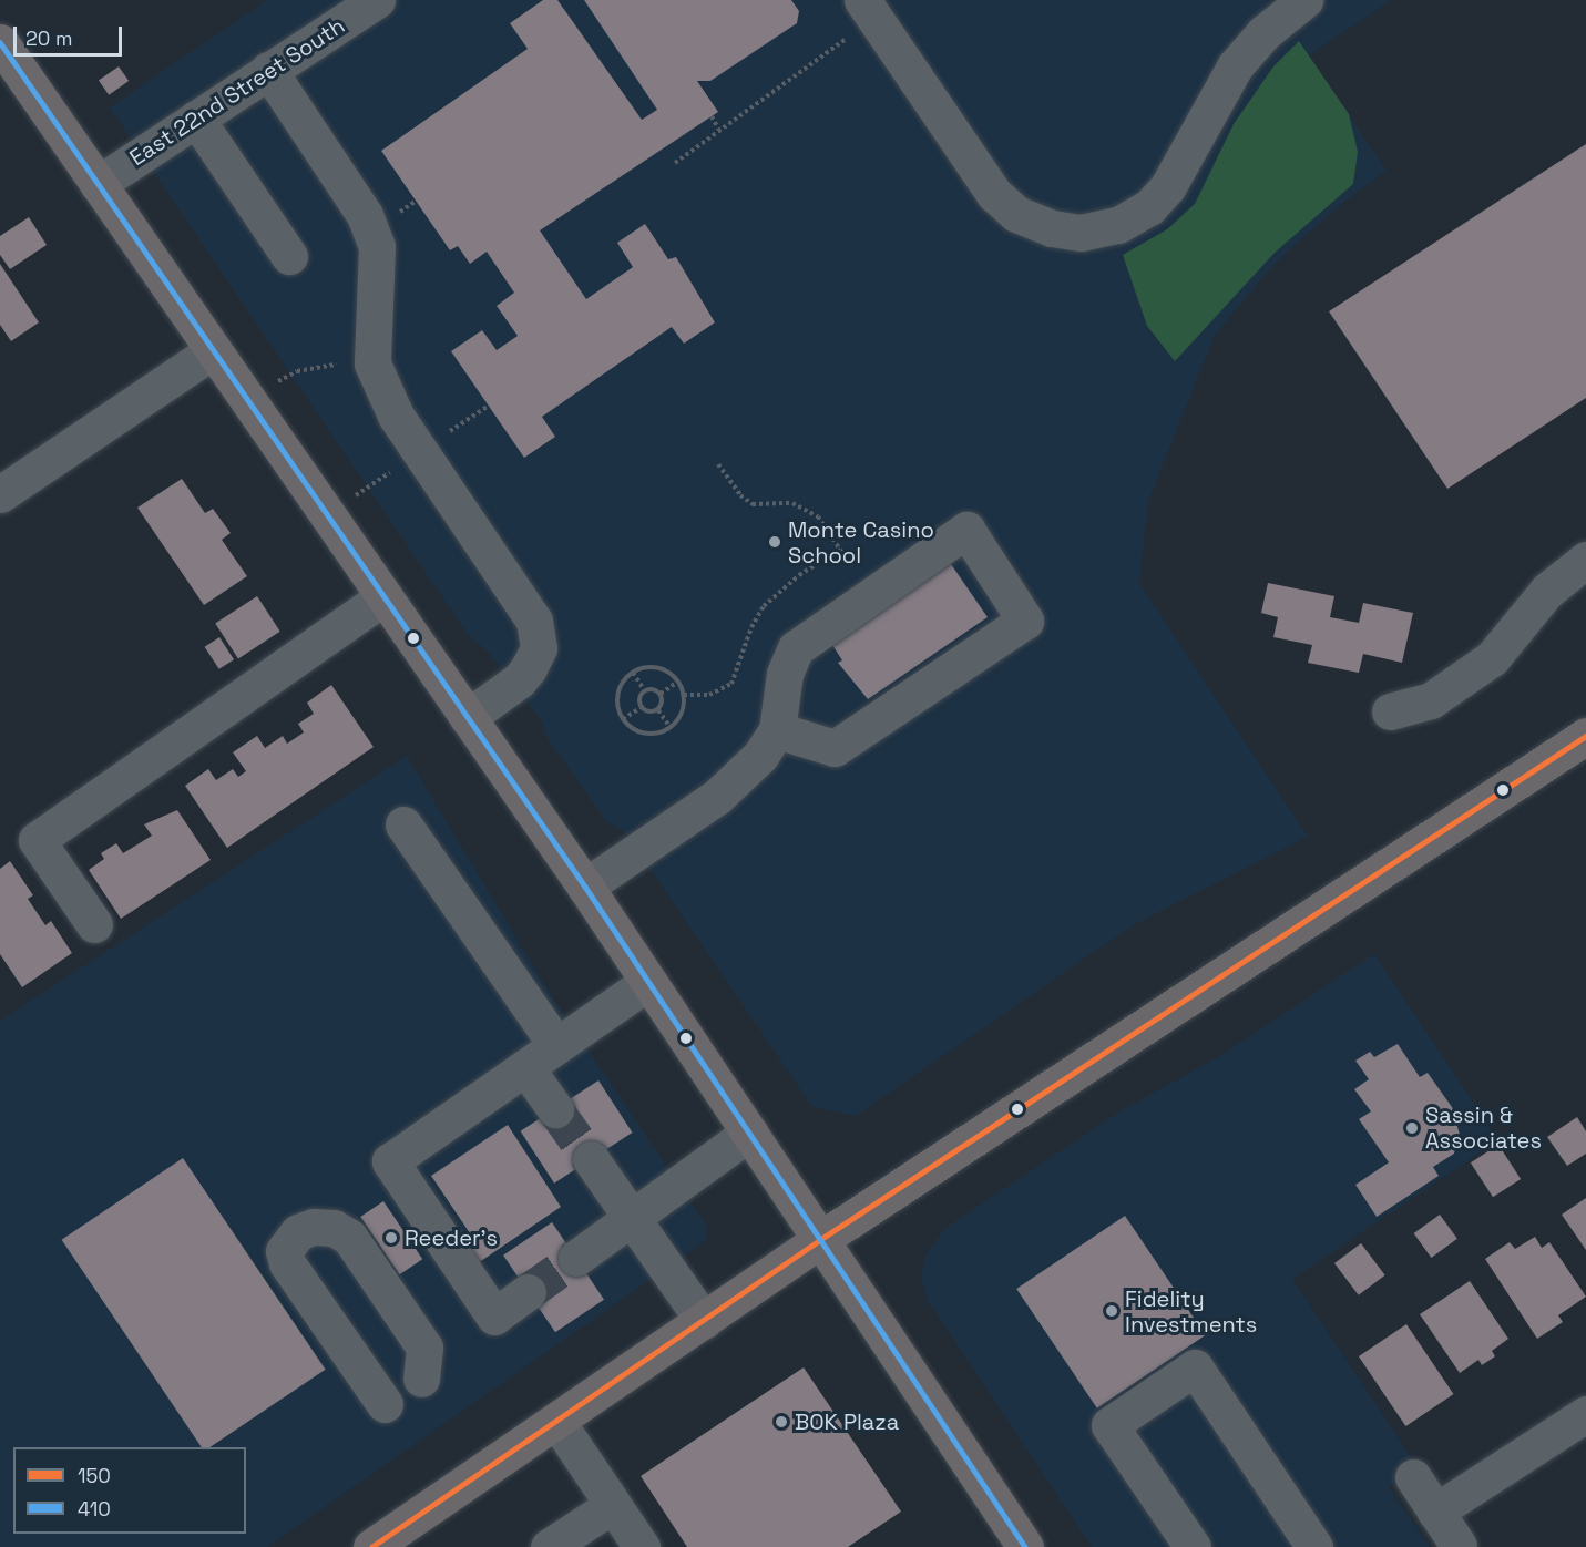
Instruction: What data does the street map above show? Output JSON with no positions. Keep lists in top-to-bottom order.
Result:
{
  "streets": {
    "street": ["East 22nd Street South"]
  },
  "places": [
    "Monte Casino School",
    "Sassin & Associates",
    "Reeder's",
    "Fidelity Investments",
    "BOK Plaza"
  ],
  "lines": ["transit line 410", "transit line 150"],
  "legend": ["150", "410"],
  "scale_bar": "20 m"
}
